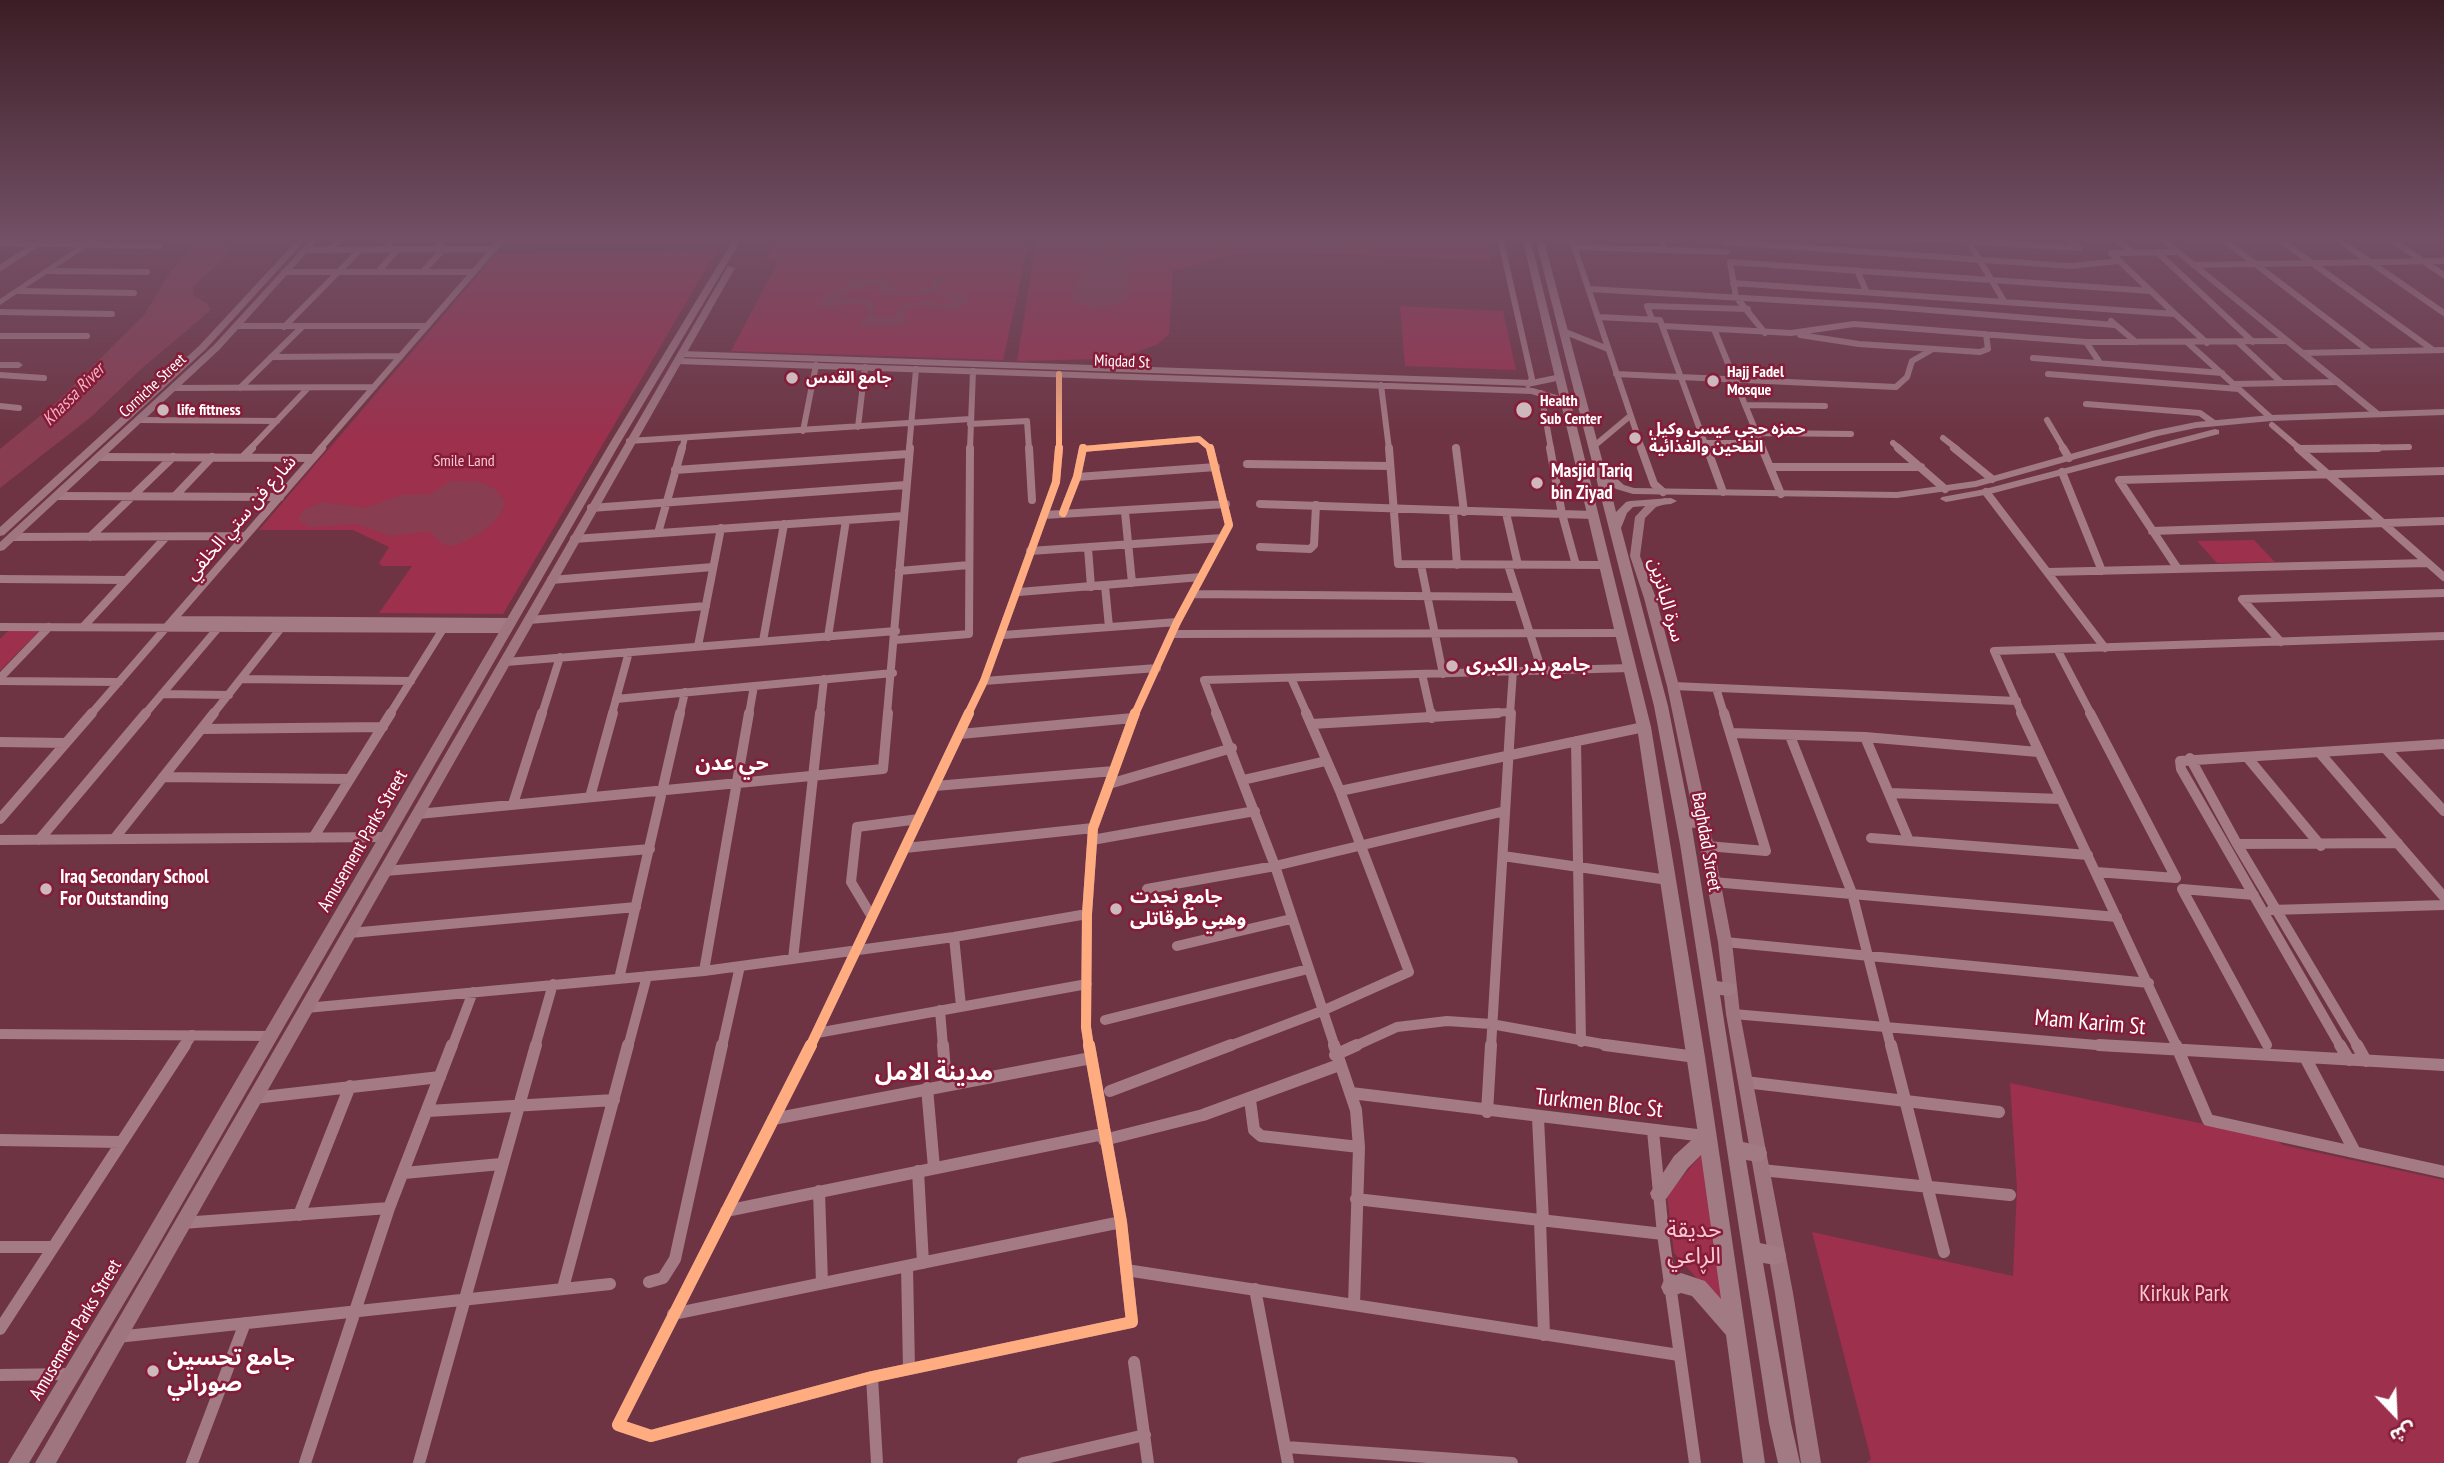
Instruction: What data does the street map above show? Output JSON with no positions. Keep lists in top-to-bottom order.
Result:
{
  "streets": {
    "main road": [
      "Corniche Street",
      "سرة البانزين",
      "Amusement Parks Street",
      "Baghdad Street"
    ],
    "street": [
      "Miqdad St",
      "شارع فن ستي الخلفي",
      "Mam Karim St",
      "Turkmen Bloc St"
    ]
  },
  "crossings": [
    ["Miqdad St", "Amusement Parks Street"],
    ["Miqdad St", "Baghdad Street"],
    ["Baghdad Street", "Turkmen Bloc St"]
  ],
  "districts": ["حي عدن", "مدينة الامل"],
  "water": ["Khassa River"],
  "parks": ["Smile Land", "حدیقة الڕاعي", "Kirkuk Park"],
  "places": [
    "جامع القدس",
    "Hajj Fadel Mosque",
    "life fittness",
    "Health Sub Center",
    "حمزه حجي عيسى وكيل الطحين والغذائية",
    "Masjid Tariq bin Ziyad",
    "جامع بدر الكبرى",
    "Iraq Secondary School For Outstanding",
    "جامع نجدت وهبي طوقاتلى",
    "جامع تحسين صوراني"
  ],
  "north": "bottom right"
}
